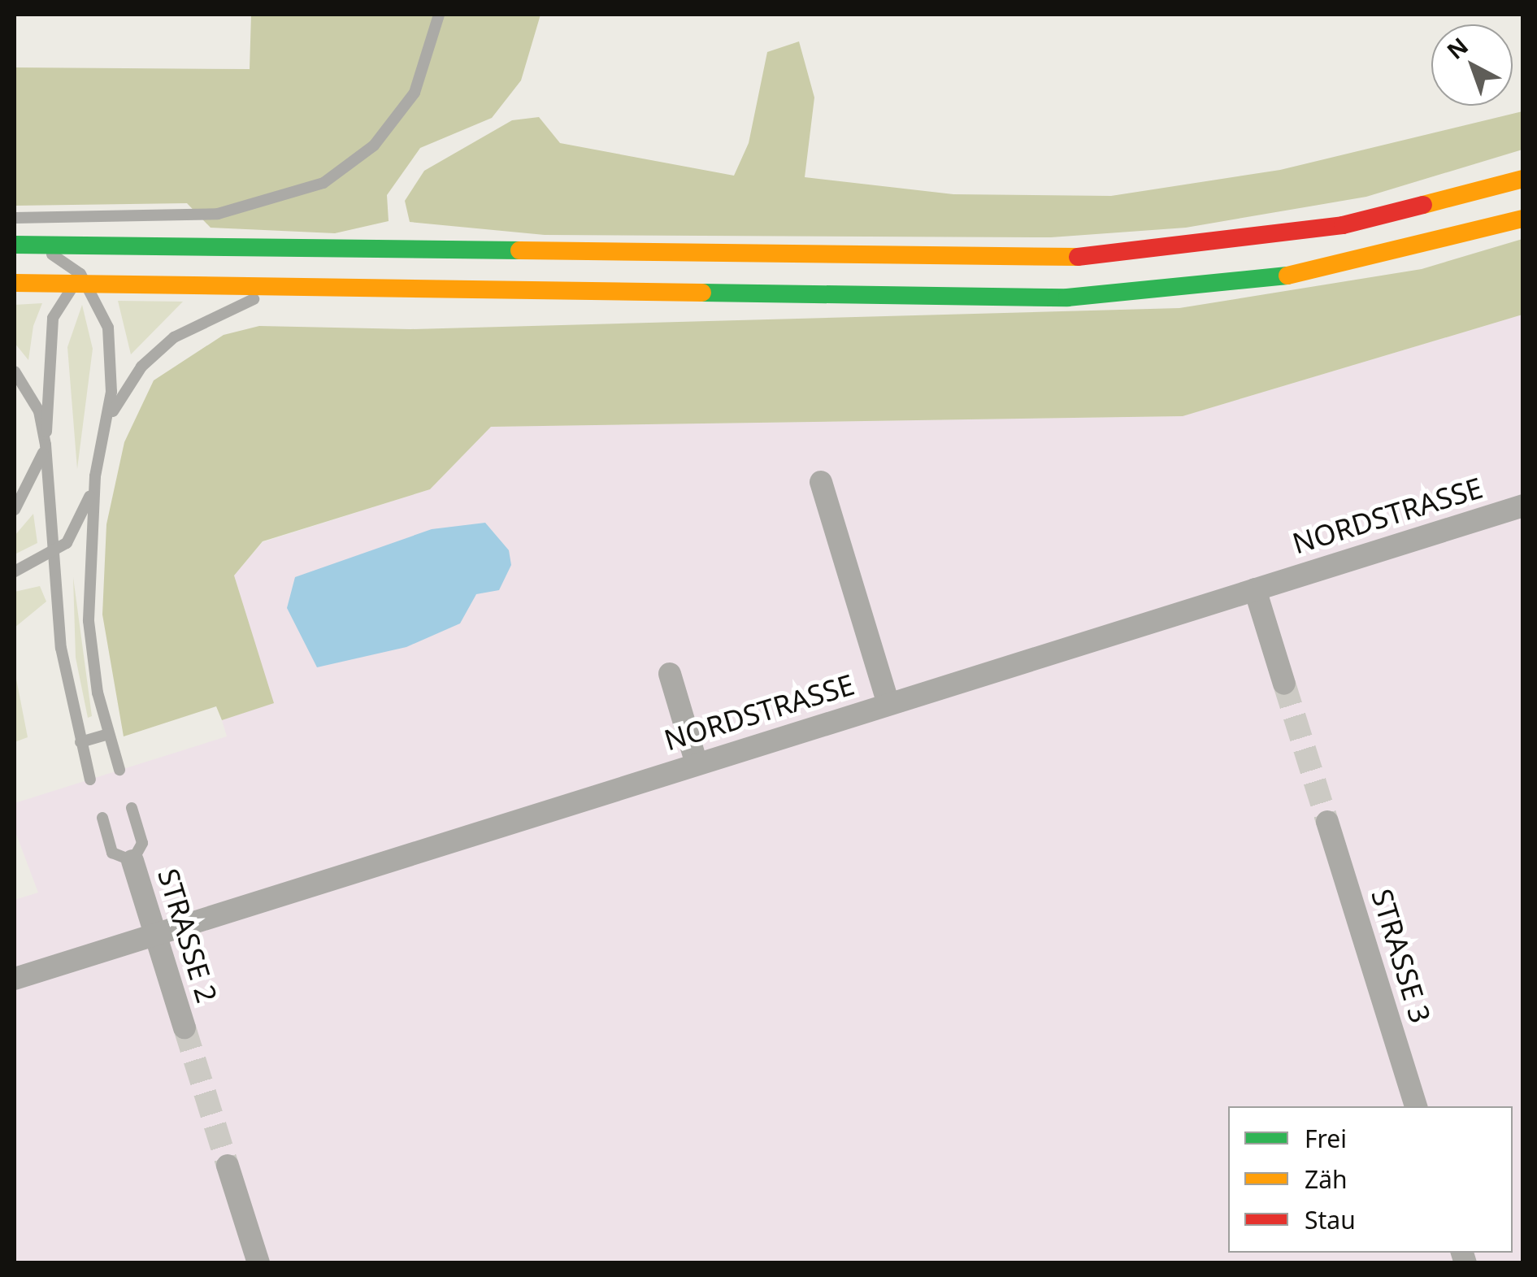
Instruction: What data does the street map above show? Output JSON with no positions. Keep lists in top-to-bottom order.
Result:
{
  "streets": {
    "street": ["NORDSTRASSE", "STRASSE 2", "STRASSE 3"]
  },
  "crossings": [
    ["NORDSTRASSE", "STRASSE 2"]
  ],
  "legend": ["Frei", "Zäh", "Stau"],
  "north": "top left"
}
